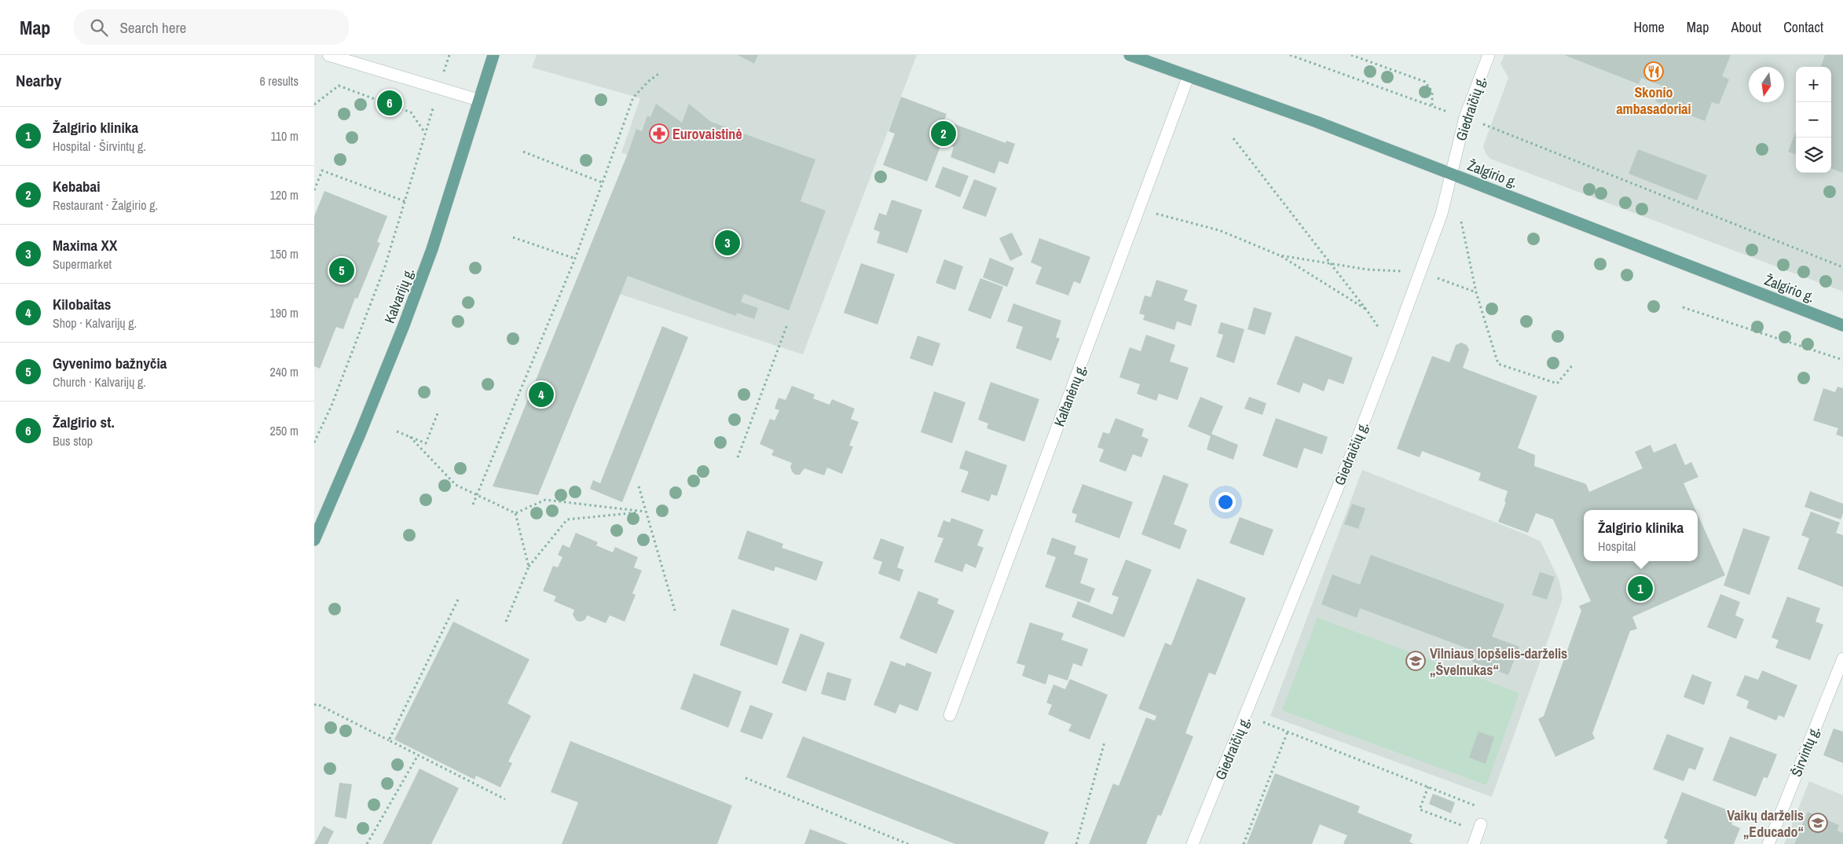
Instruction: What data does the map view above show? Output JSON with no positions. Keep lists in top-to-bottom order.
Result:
{
  "streets": {
    "main road": ["Žalgirio g.", "Kalvarijų g."],
    "street": ["Giedraičių g.", "Kaltanėnų g.", "Širvintų g."]
  },
  "crossings": [
    ["Giedraičių g.", "Žalgirio g."],
    ["Žalgirio g.", "Kaltanėnų g."]
  ],
  "places": {
    "restaurant": ["Skonio ambasadoriai"],
    "pharmacy": ["Eurovaistinė"],
    "school or university": ["Vilniaus lopšelis-darželis „Švelnukas“", "Vaikų darželis „Educado“"]
  },
  "north": "bottom",
  "page": {
    "header": "Map",
    "search": "Search here",
    "nav": [
      "Home",
      "Map",
      "About",
      "Contact"
    ],
    "heading": ["Nearby", "6 results"],
    "map_buttons": ["+", "−"],
    "pins": [
      "6",
      "2",
      "3",
      "5",
      "4",
      "1"
    ],
    "list": [
      {
        "mark": "1",
        "name": "Žalgirio klinika",
        "note": "Hospital · Širvintų g.",
        "value": "110 m"
      },
      {
        "mark": "2",
        "name": "Kebabai",
        "note": "Restaurant · Žalgirio g.",
        "value": "120 m"
      },
      {
        "mark": "3",
        "name": "Maxima XX",
        "note": "Supermarket",
        "value": "150 m"
      },
      {
        "mark": "4",
        "name": "Kilobaitas",
        "note": "Shop · Kalvarijų g.",
        "value": "190 m"
      },
      {
        "mark": "5",
        "name": "Gyvenimo bažnyčia",
        "note": "Church · Kalvarijų g.",
        "value": "240 m"
      },
      {
        "mark": "6",
        "name": "Žalgirio st.",
        "note": "Bus stop",
        "value": "250 m"
      }
    ],
    "popup": ["Žalgirio klinika", "Hospital"]
  }
}
